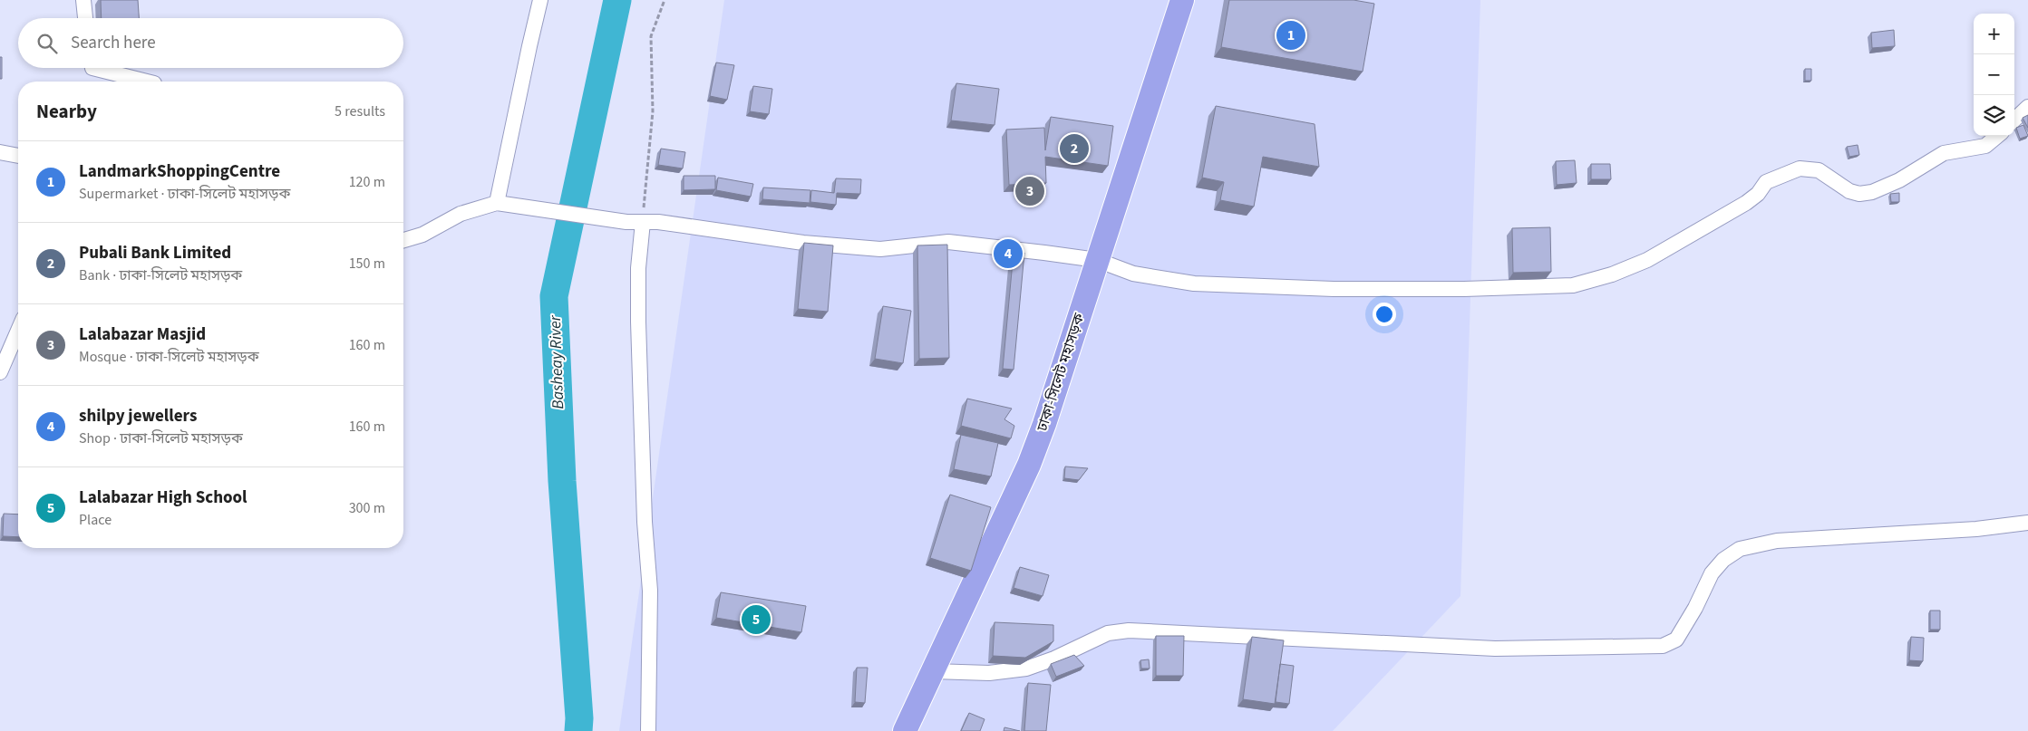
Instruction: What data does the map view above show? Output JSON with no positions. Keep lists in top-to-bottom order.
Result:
{
  "streets": {
    "highway": ["ঢাকা-সিলেট মহাসড়ক"]
  },
  "water": ["Basheay River"],
  "page": {
    "map_buttons": ["+", "−"],
    "search": "Search here",
    "pins": [
      "1",
      "2",
      "3",
      "4",
      "5"
    ],
    "heading": ["Nearby", "5 results"],
    "list": [
      {
        "mark": "1",
        "name": "LandmarkShoppingCentre",
        "note": "Supermarket · ঢাকা-সিলেট মহাসড়ক",
        "value": "120 m"
      },
      {
        "mark": "2",
        "name": "Pubali Bank Limited",
        "note": "Bank · ঢাকা-সিলেট মহাসড়ক",
        "value": "150 m"
      },
      {
        "mark": "3",
        "name": "Lalabazar Masjid",
        "note": "Mosque · ঢাকা-সিলেট মহাসড়ক",
        "value": "160 m"
      },
      {
        "mark": "4",
        "name": "shilpy jewellers",
        "note": "Shop · ঢাকা-সিলেট মহাসড়ক",
        "value": "160 m"
      },
      {
        "mark": "5",
        "name": "Lalabazar High School",
        "note": "Place",
        "value": "300 m"
      }
    ]
  }
}
